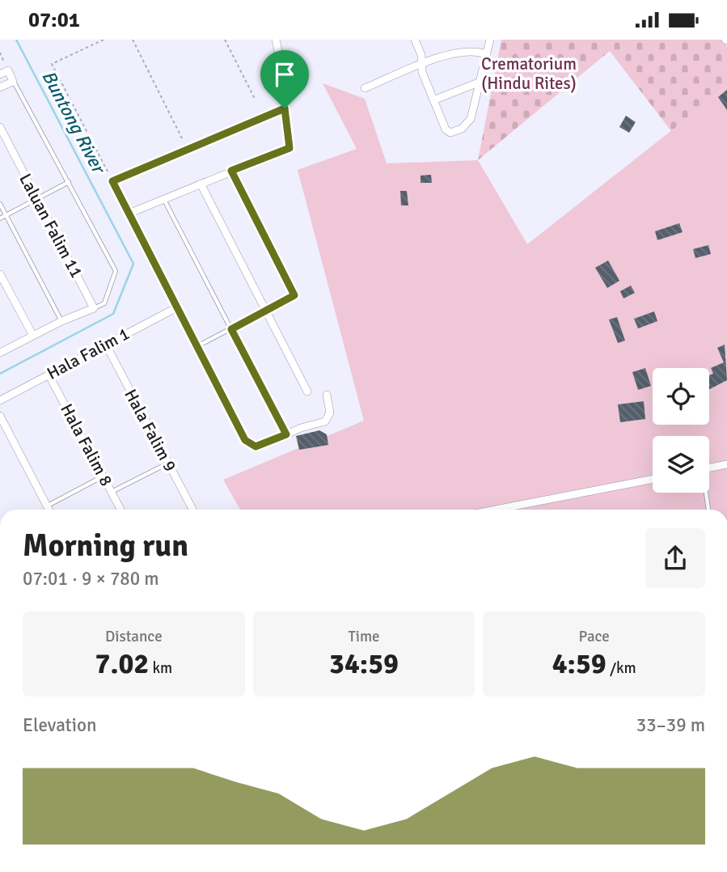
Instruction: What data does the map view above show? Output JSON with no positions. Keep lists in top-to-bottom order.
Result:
{
  "streets": {
    "street": [
      "Laluan Falim 11",
      "Hala Falim 1",
      "Hala Falim 9",
      "Hala Falim 8"
    ]
  },
  "crossings": [
    ["Hala Falim 1", "Hala Falim 9"],
    ["Hala Falim 1", "Hala Falim 8"]
  ],
  "water": ["Buntong River"],
  "parks": ["Crematorium (Hindu Rites)"],
  "page": {
    "status": "07:01",
    "heading": ["Morning run", "07:01 · 9 × 780 m"],
    "stats": [
      ["Distance", "7.02 km"],
      ["Time", "34:59"],
      ["Pace", "4:59 /km"]
    ],
    "chart": ["Elevation", "33–39 m"]
  }
}
